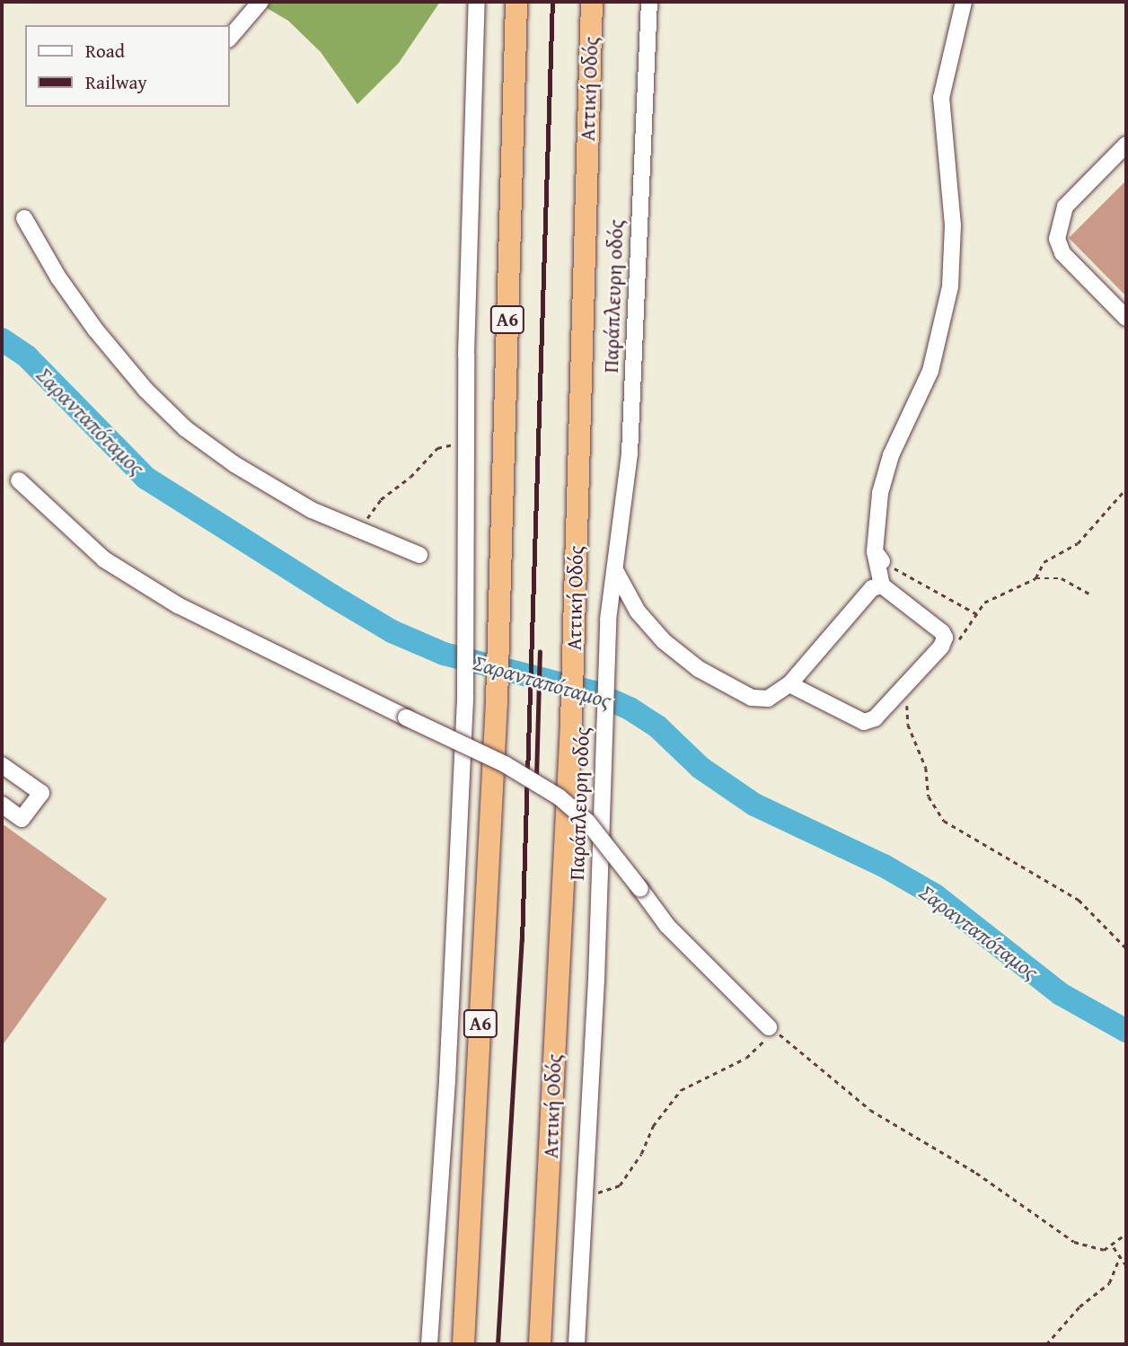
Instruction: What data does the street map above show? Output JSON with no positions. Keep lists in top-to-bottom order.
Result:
{
  "streets": {
    "highway": ["Αττική Οδός", "Α6"],
    "street": ["Παράπλευρη οδός"]
  },
  "water": ["Σαρανταπόταμος"],
  "legend": ["Road", "Railway"]
}
